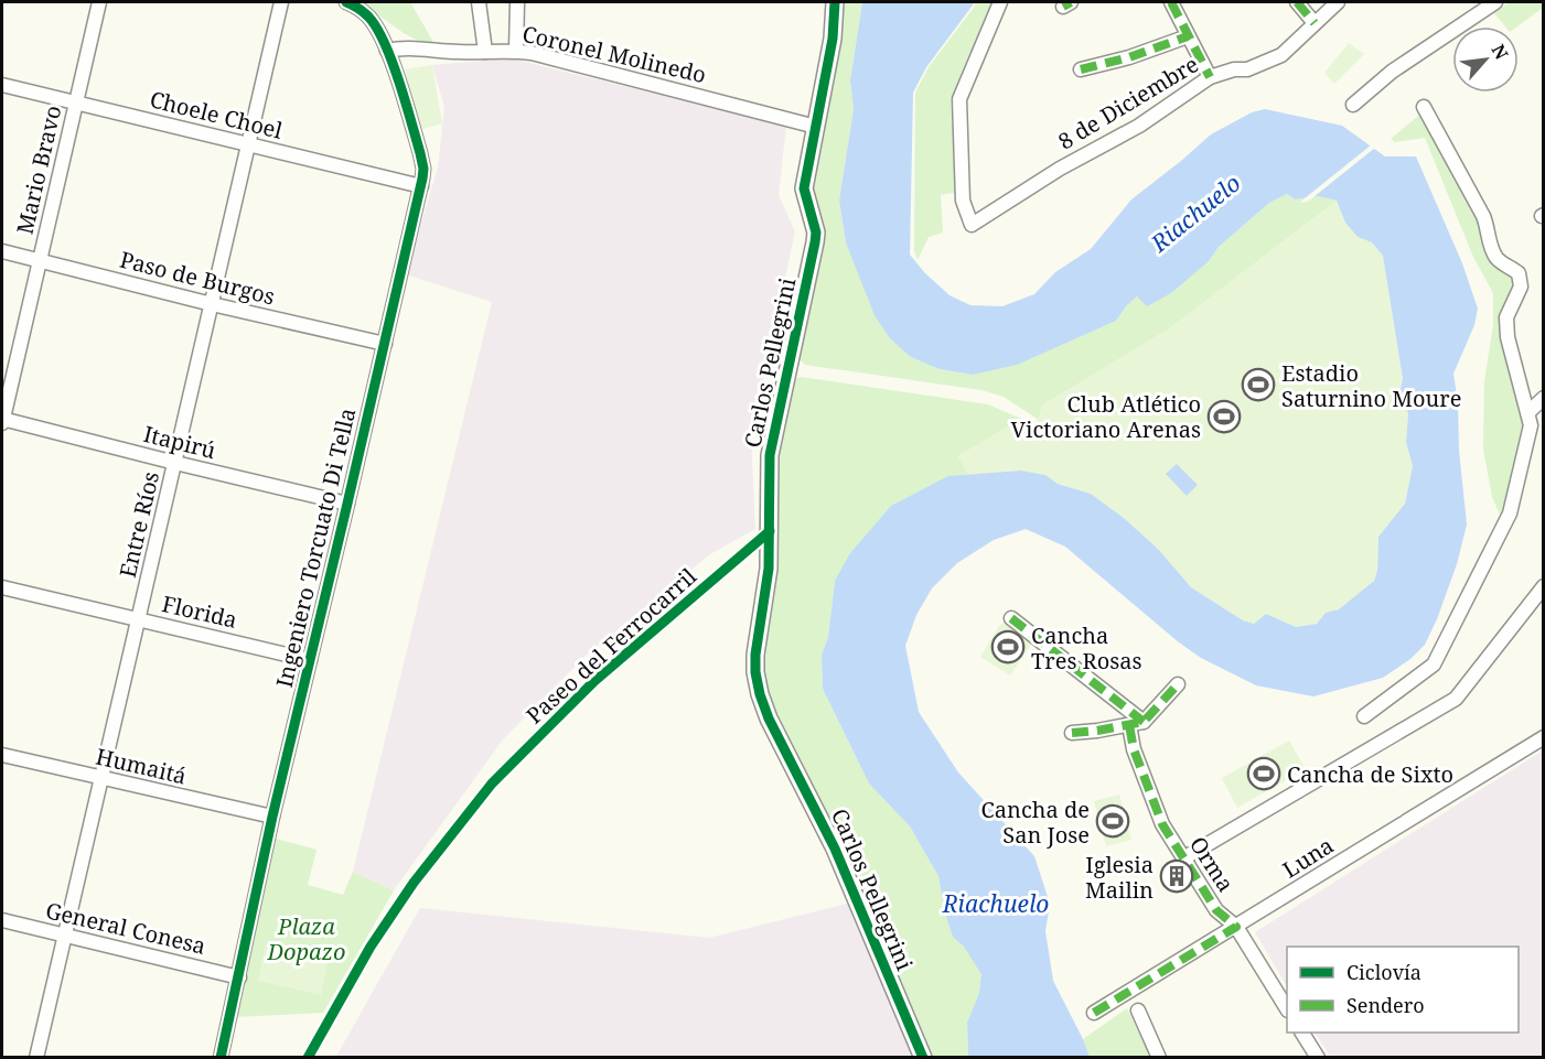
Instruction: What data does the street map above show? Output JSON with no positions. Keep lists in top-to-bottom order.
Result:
{
  "streets": {
    "street": [
      "Coronel Molinedo",
      "8 de Diciembre",
      "Choele Choel",
      "Mario Bravo",
      "Paso de Burgos",
      "Carlos Pellegrini",
      "Itapirú",
      "Entre Ríos",
      "Ingeniero Torcuato Di Tella",
      "Florida",
      "Humaitá",
      "Luna",
      "Orma",
      "General Conesa"
    ],
    "cycle path": ["Paseo del Ferrocarril"]
  },
  "crossings": [
    ["Coronel Molinedo", "Carlos Pellegrini"],
    ["Coronel Molinedo", "Ingeniero Torcuato Di Tella"],
    ["Choele Choel", "Mario Bravo"],
    ["Choele Choel", "Entre Ríos"],
    ["Choele Choel", "Ingeniero Torcuato Di Tella"],
    ["Mario Bravo", "Paso de Burgos"],
    ["Mario Bravo", "Itapirú"],
    ["Paso de Burgos", "Entre Ríos"],
    ["Paso de Burgos", "Ingeniero Torcuato Di Tella"],
    ["Itapirú", "Entre Ríos"],
    ["Itapirú", "Ingeniero Torcuato Di Tella"],
    ["Entre Ríos", "Florida"],
    ["Entre Ríos", "Humaitá"],
    ["Entre Ríos", "General Conesa"],
    ["Ingeniero Torcuato Di Tella", "Florida"],
    ["Ingeniero Torcuato Di Tella", "Humaitá"],
    ["Ingeniero Torcuato Di Tella", "General Conesa"],
    ["Luna", "Orma"]
  ],
  "water": ["Riachuelo"],
  "parks": ["Plaza Dopazo"],
  "places": {
    "sports": [
      "Estadio Saturnino Moure",
      "Club Atlético Victoriano Arenas",
      "Cancha Tres Rosas",
      "Cancha de Sixto",
      "Cancha de San Jose"
    ],
    "building": ["Iglesia Mailin"]
  },
  "legend": ["Ciclovía", "Sendero"],
  "north": "top right"
}
